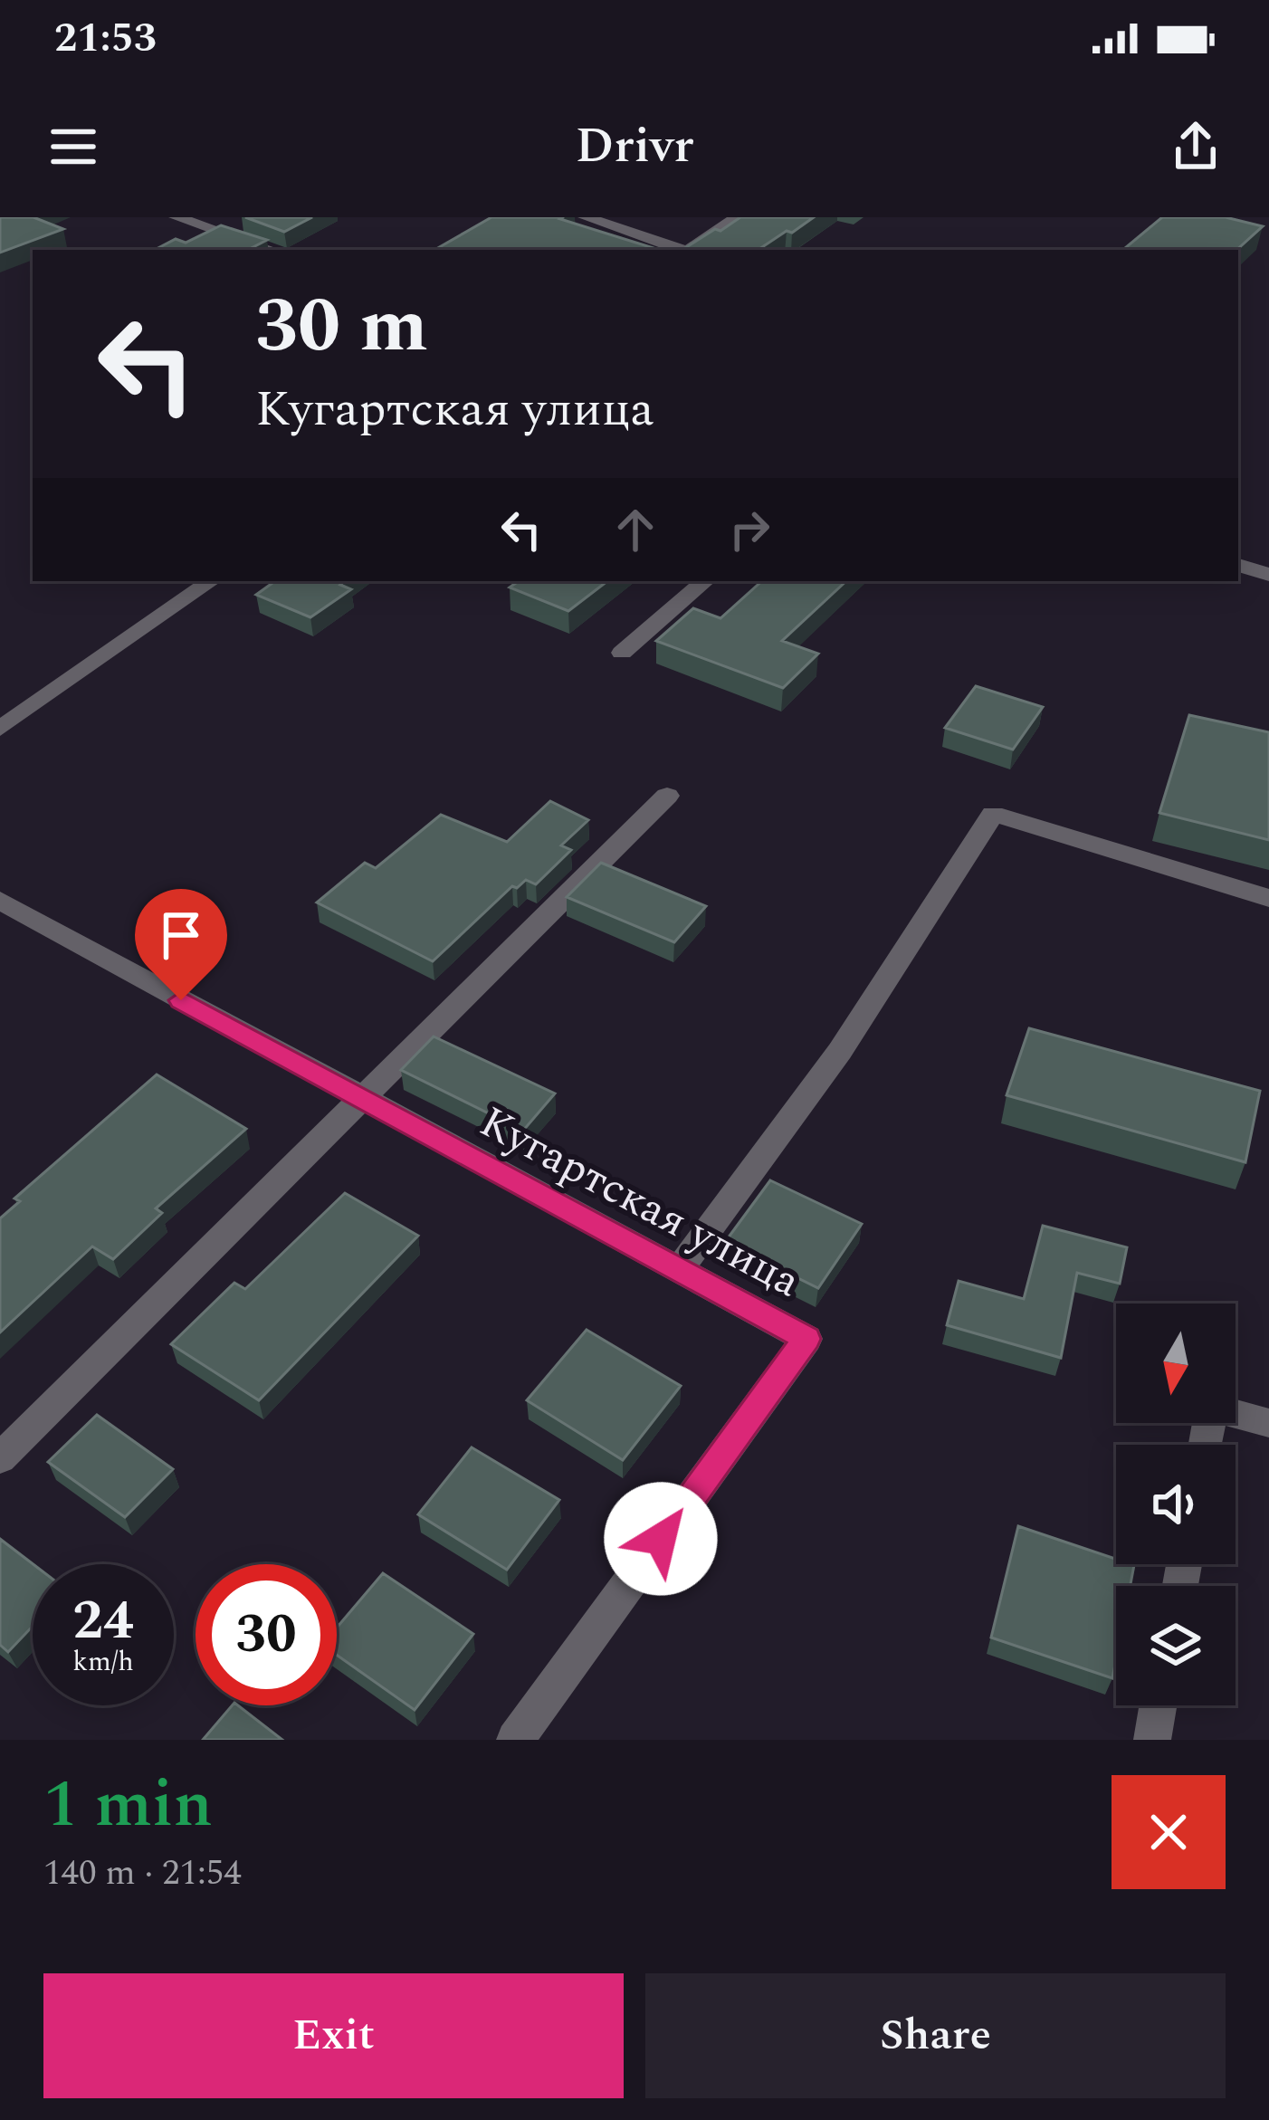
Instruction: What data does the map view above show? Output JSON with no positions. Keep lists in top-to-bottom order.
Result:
{
  "streets": {
    "street": ["Кугартская улица"]
  },
  "north": "bottom",
  "page": {
    "status": "21:53",
    "header": "Drivr",
    "turn": ["30 m", "Кугартская улица"],
    "speed": "24 km/h",
    "limit": "30",
    "heading": ["1 min", "140 m · 21:54"],
    "buttons": ["Exit", "Share"]
  }
}
